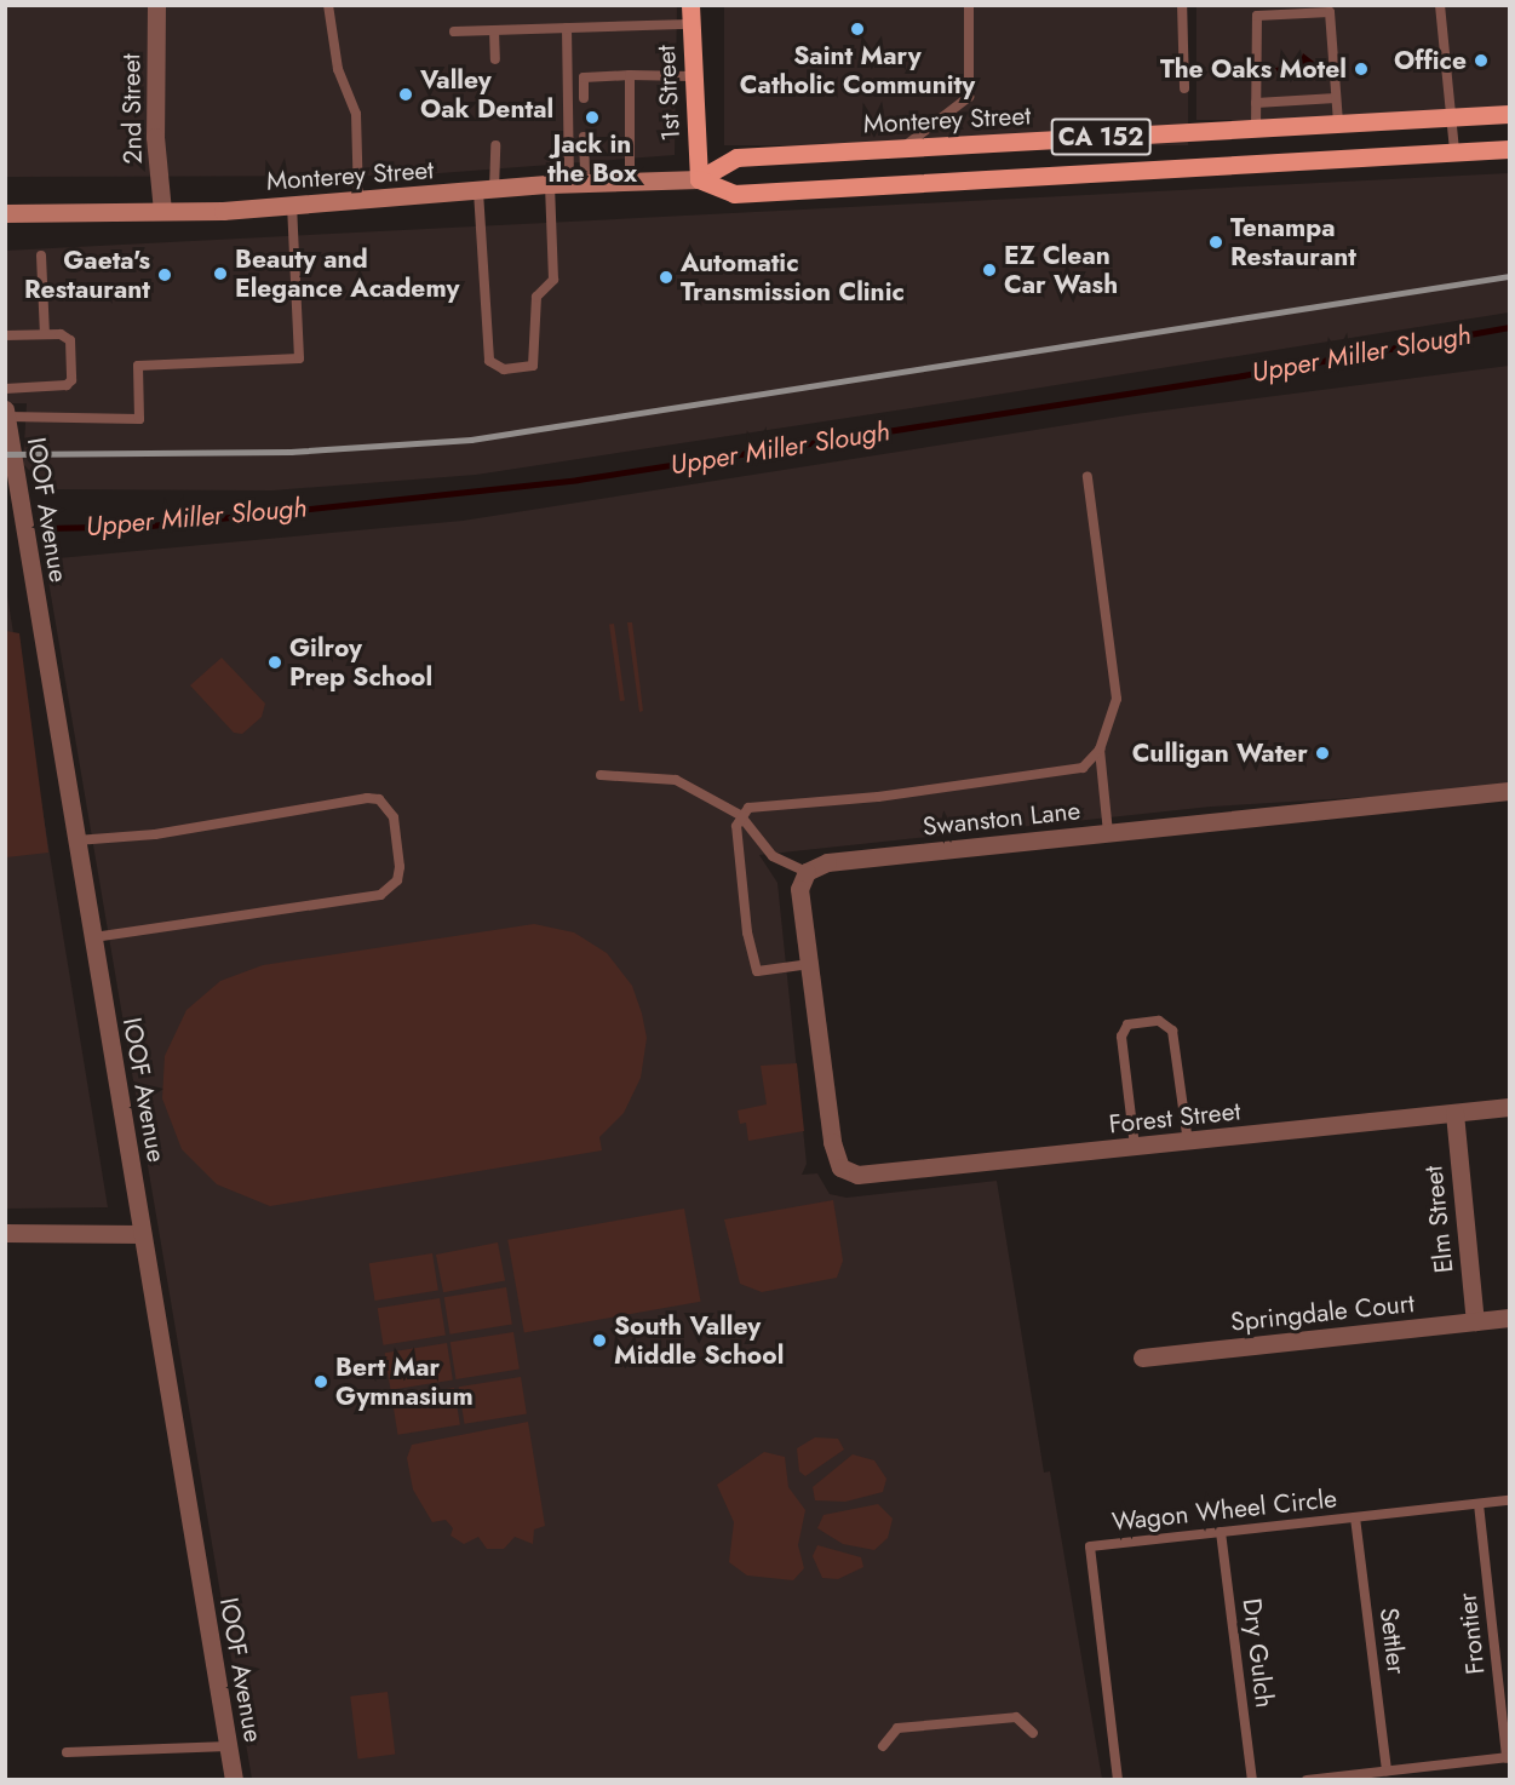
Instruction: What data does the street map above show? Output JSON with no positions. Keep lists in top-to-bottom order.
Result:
{
  "streets": {
    "main road": ["1st Street", "Monterey Street", "CA 152"],
    "street": [
      "2nd Street",
      "IOOF Avenue",
      "Swanston Lane",
      "Forest Street",
      "Elm Street",
      "Springdale Court"
    ],
    "lane": [
      "Wagon Wheel Circle",
      "Frontier",
      "Settler",
      "Dry Gulch"
    ]
  },
  "crossings": [
    ["1st Street", "Monterey Street"],
    ["2nd Street", "Monterey Street"],
    ["Forest Street", "Elm Street"],
    ["Elm Street", "Springdale Court"],
    ["Wagon Wheel Circle", "Frontier"],
    ["Wagon Wheel Circle", "Settler"],
    ["Wagon Wheel Circle", "Dry Gulch"]
  ],
  "water": ["Upper Miller Slough"],
  "places": [
    "Saint Mary Catholic Community",
    "Office",
    "The Oaks Motel",
    "Valley Oak Dental",
    "Jack in the Box",
    "Tenampa Restaurant",
    "EZ Clean Car Wash",
    "Beauty and Elegance Academy",
    "Gaeta's Restaurant",
    "Automatic Transmission Clinic",
    "Gilroy Prep School",
    "Culligan Water",
    "South Valley Middle School",
    "Bert Mar Gymnasium"
  ]
}
